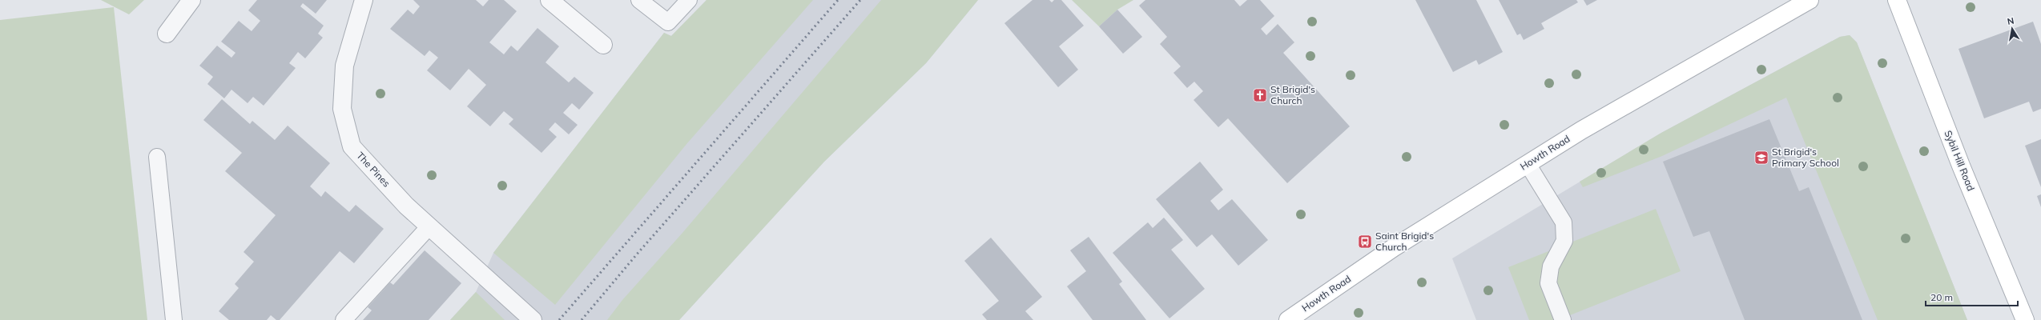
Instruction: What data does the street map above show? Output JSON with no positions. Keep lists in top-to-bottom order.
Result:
{
  "streets": {
    "main road": ["Howth Road", "Sybil Hill Road"],
    "street": ["The Pines"]
  },
  "places": {
    "church": ["St Brigid's Church"],
    "school or university": ["St Brigid's Primary School"],
    "bus stop": ["Saint Brigid's Church"]
  },
  "scale_bar": "20 m",
  "north": "top"
}
